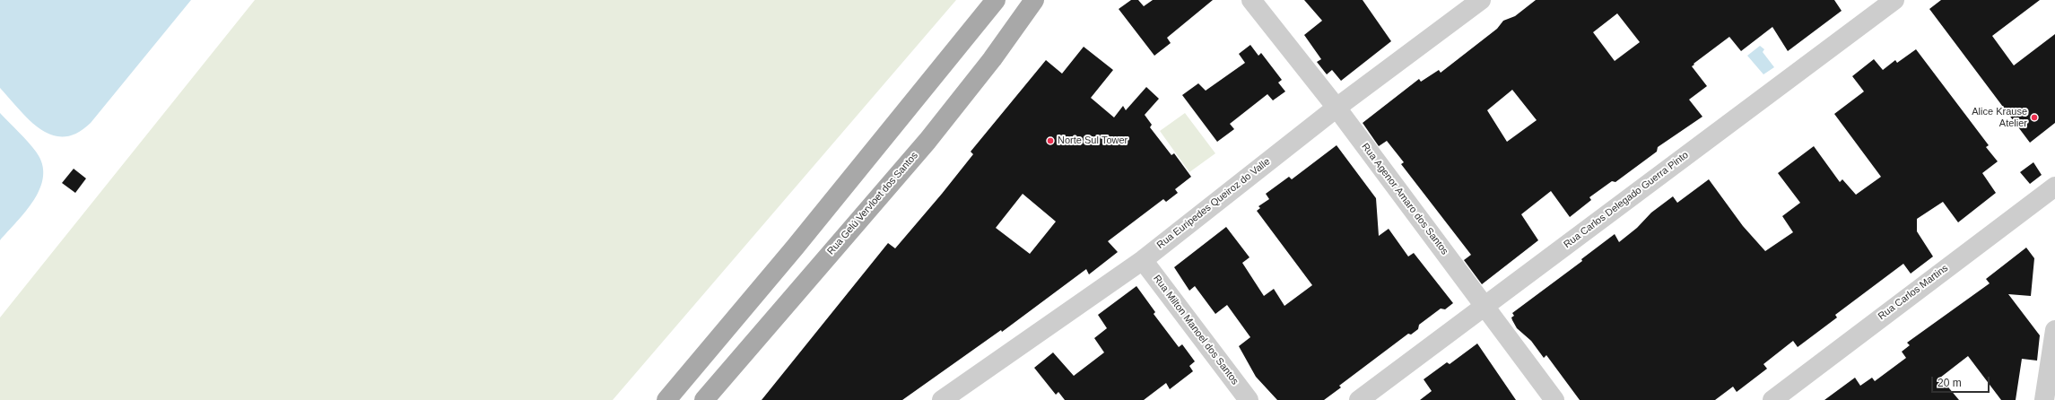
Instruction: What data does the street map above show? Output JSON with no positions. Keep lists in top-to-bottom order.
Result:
{
  "streets": {
    "main road": ["Rua Gelú Vervloet dos Santos"],
    "street": [
      "Rua Agenor Amaro dos Santos",
      "Rua Carlos Delegado Guerra Pinto",
      "Rua Euripedes Queiroz do Valle",
      "Rua Carlos Martins",
      "Rua Milton Manoel dos Santos"
    ]
  },
  "crossings": [
    ["Rua Agenor Amaro dos Santos", "Rua Carlos Delegado Guerra Pinto"],
    ["Rua Agenor Amaro dos Santos", "Rua Euripedes Queiroz do Valle"],
    ["Rua Euripedes Queiroz do Valle", "Rua Milton Manoel dos Santos"]
  ],
  "places": ["Alice Krause Atelier", "Norte Sul Tower"],
  "scale_bar": "20 m"
}
